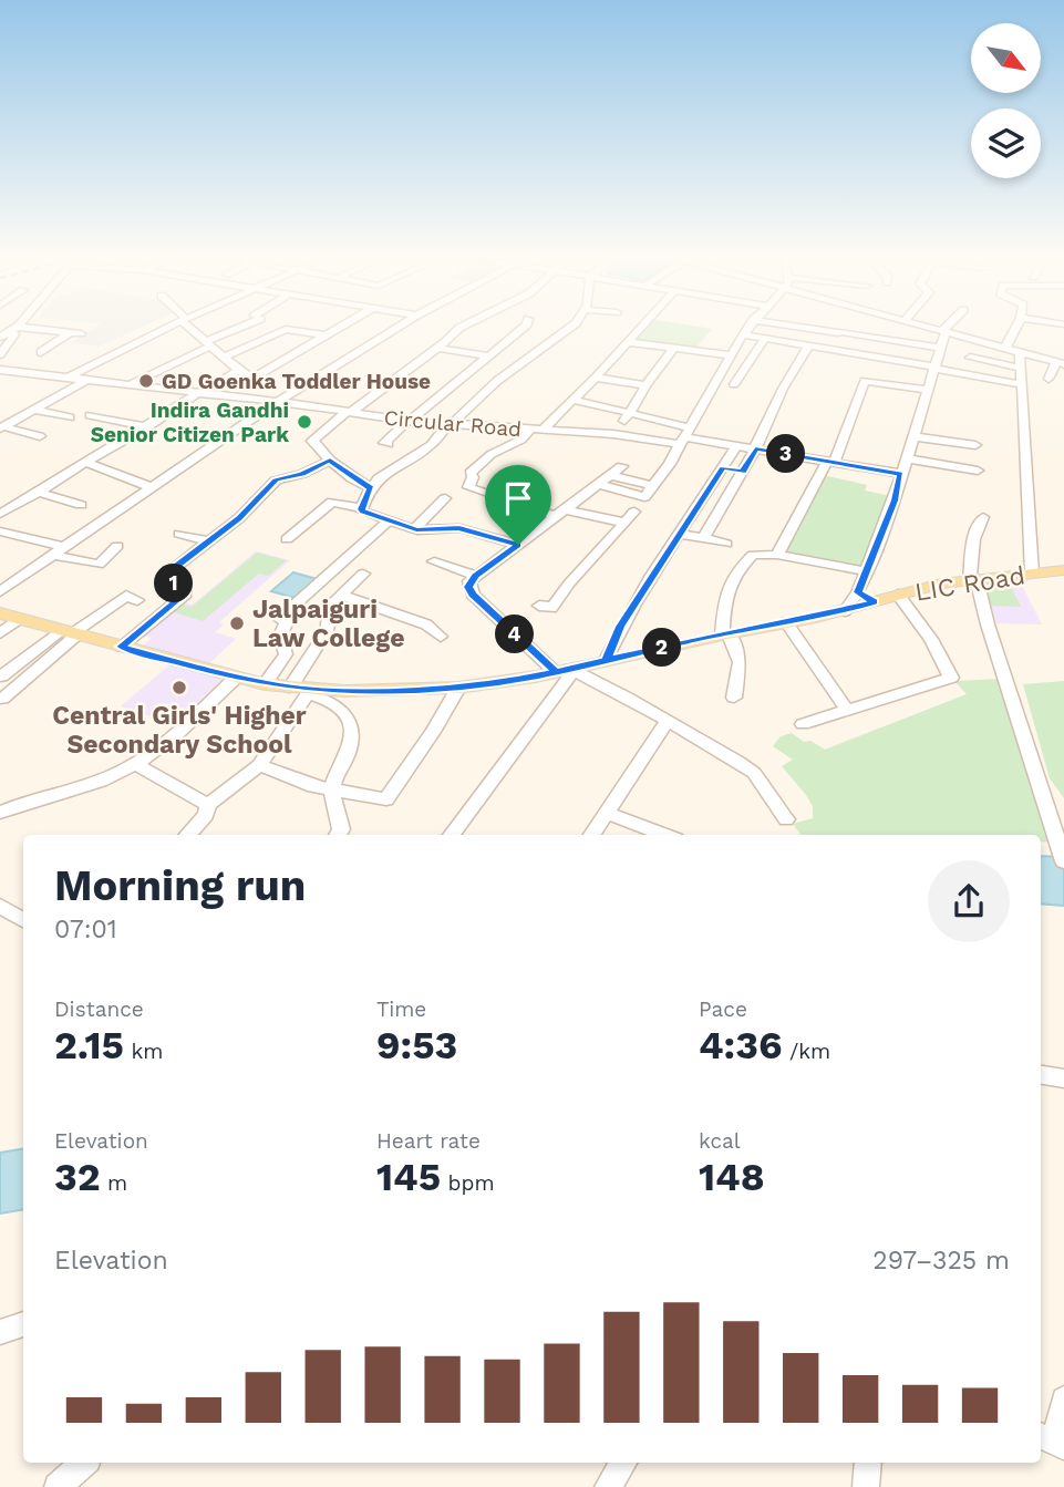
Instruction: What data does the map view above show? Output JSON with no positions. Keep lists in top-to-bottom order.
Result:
{
  "streets": {
    "main road": ["LIC Road"],
    "street": ["Circular Road"]
  },
  "places": [
    "GD Goenka Toddler House",
    "Indira Gandhi Senior Citizen Park",
    "Jalpaiguri Law College",
    "Central Girls' Higher Secondary School"
  ],
  "north": "bottom right",
  "page": {
    "pins": [
      "3",
      "1",
      "4",
      "2"
    ],
    "heading": ["Morning run", "07:01"],
    "stats": [
      ["Distance", "2.15 km"],
      ["Time", "9:53"],
      ["Pace", "4:36 /km"],
      ["Elevation", "32 m"],
      ["Heart rate", "145 bpm"],
      ["kcal", "148"]
    ],
    "chart": ["Elevation", "297–325 m"]
  }
}
